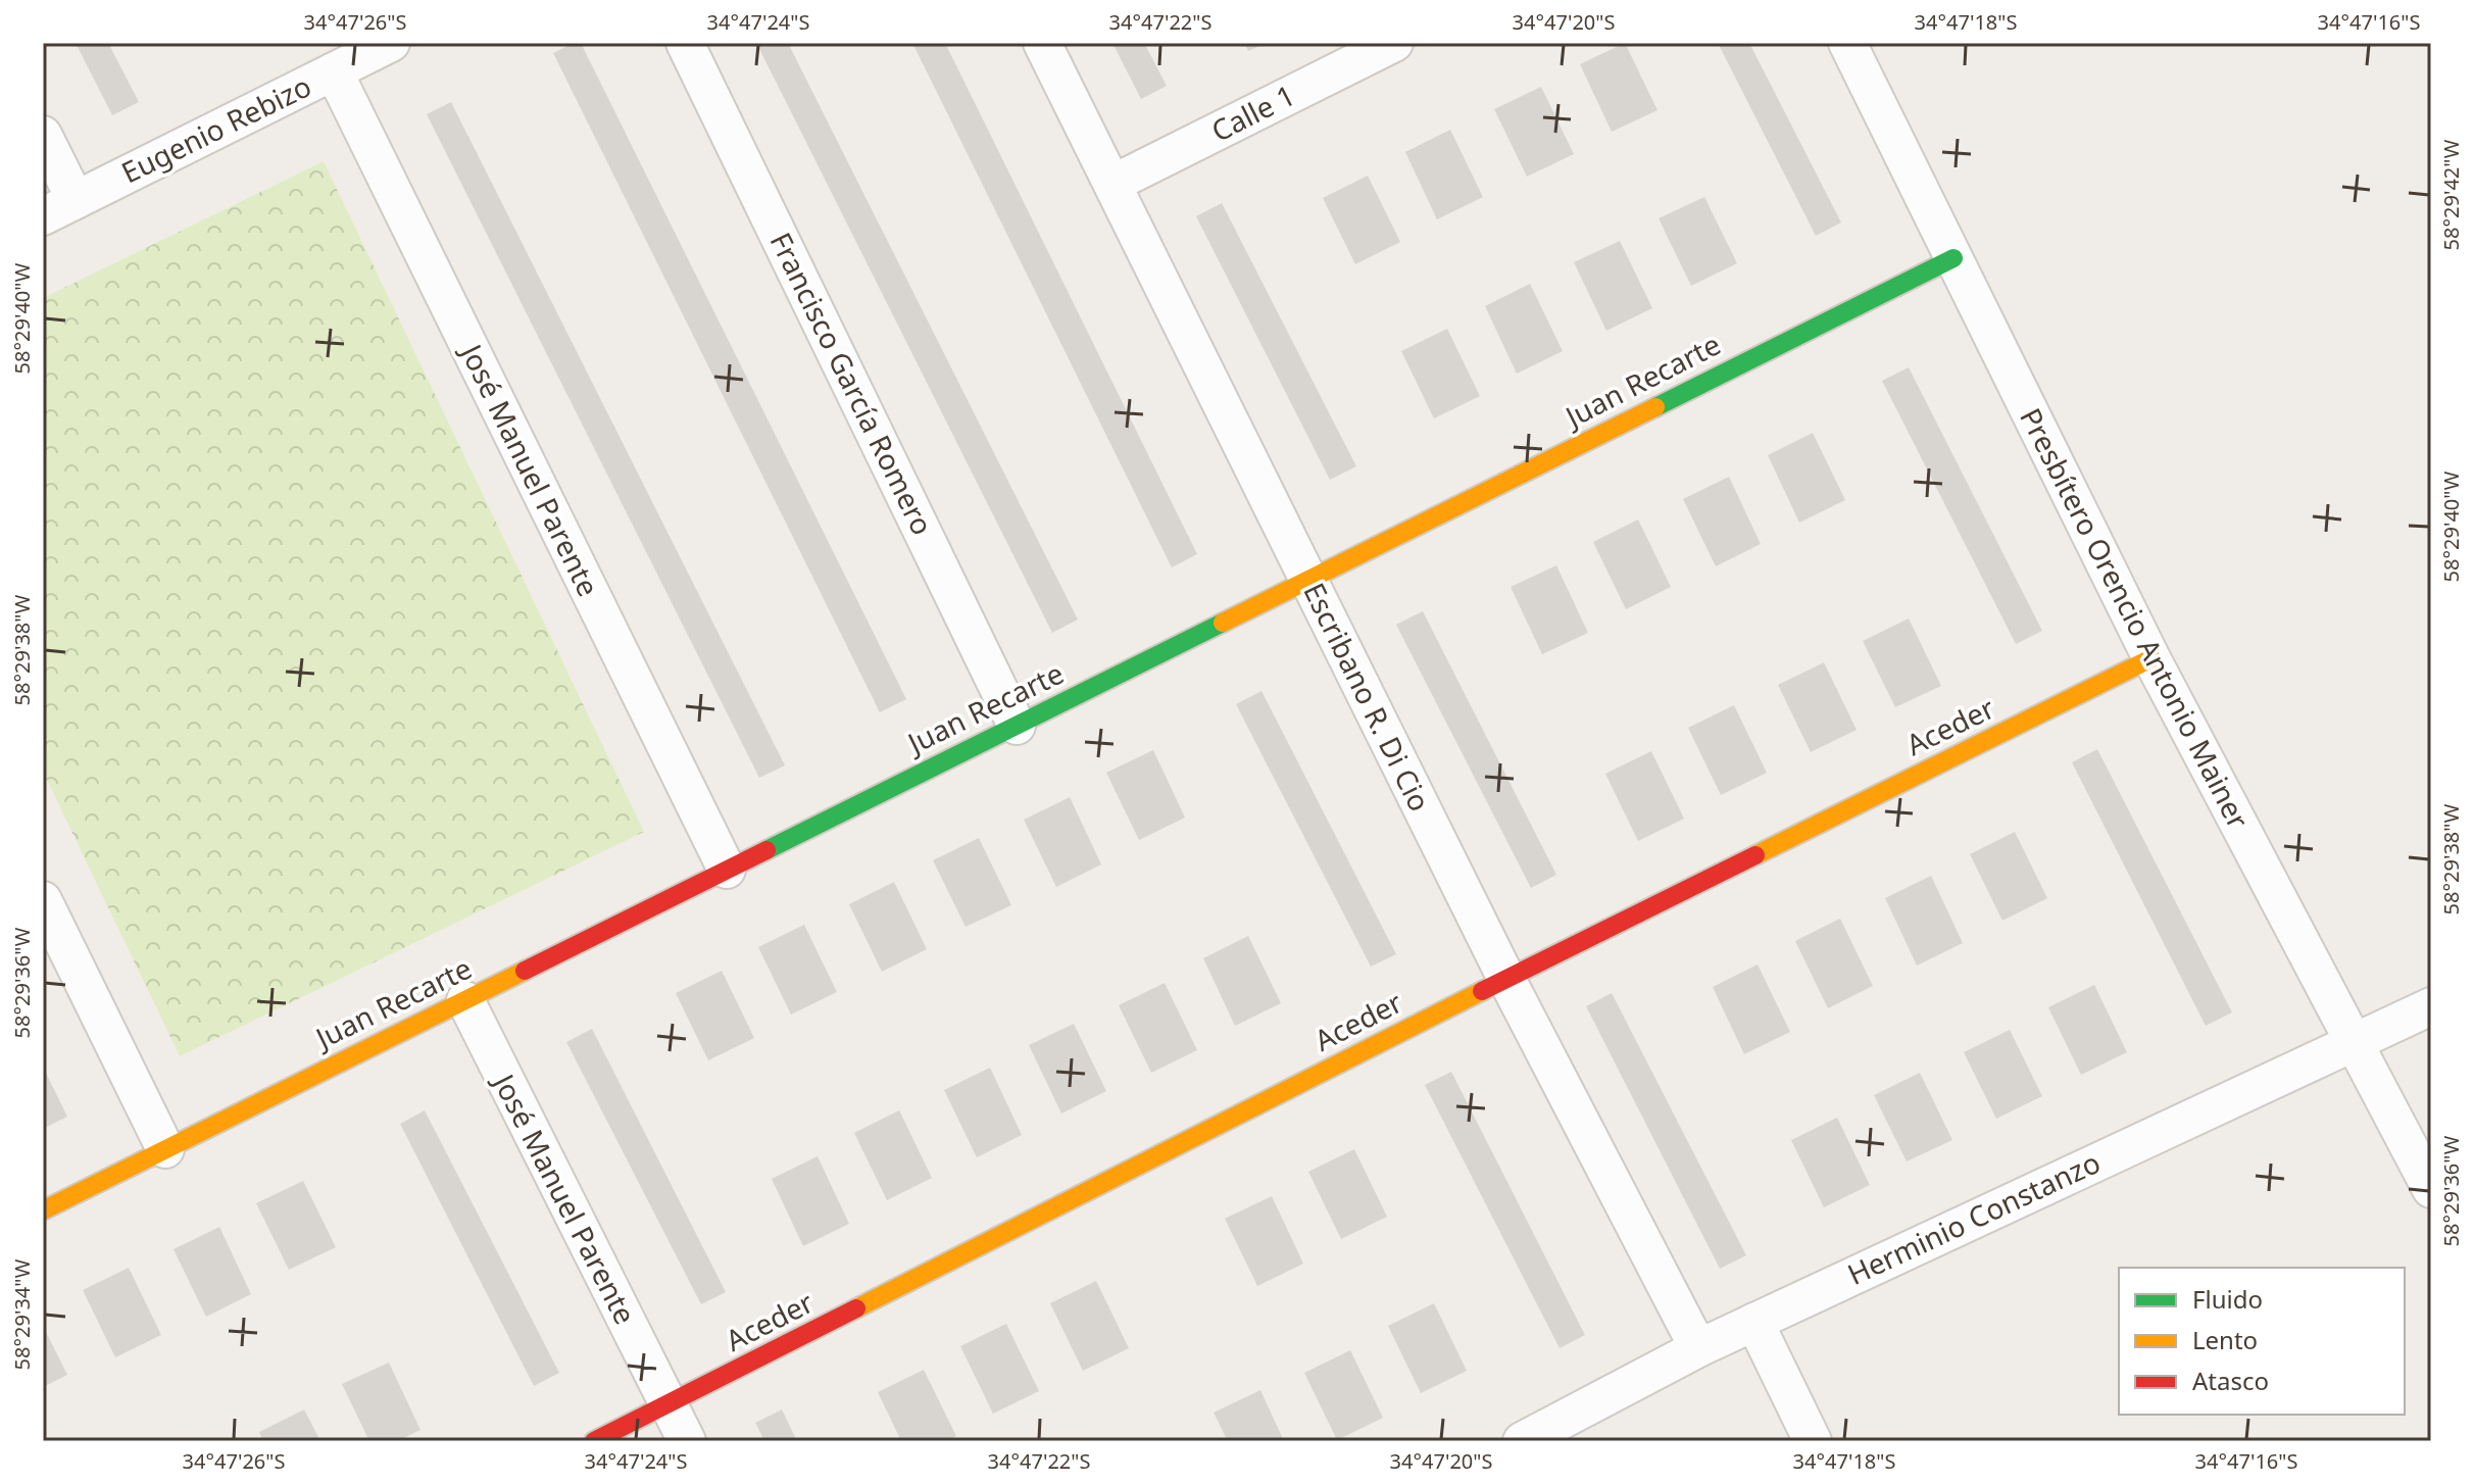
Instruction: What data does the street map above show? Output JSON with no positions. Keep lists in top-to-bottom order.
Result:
{
  "streets": {
    "street": [
      "Calle 1",
      "Eugenio Rebizo",
      "Juan Recarte",
      "Francisco García Romero",
      "José Manuel Parente",
      "Presbítero Orencio Antonio Mainer",
      "Escribano R. Di Cio",
      "Aceder",
      "Herminio Constanzo"
    ]
  },
  "crossings": [
    ["Calle 1", "Escribano R. Di Cio"],
    ["Eugenio Rebizo", "José Manuel Parente"],
    ["Juan Recarte", "Francisco García Romero"],
    ["Juan Recarte", "José Manuel Parente"],
    ["Juan Recarte", "Presbítero Orencio Antonio Mainer"],
    ["Juan Recarte", "Escribano R. Di Cio"],
    ["José Manuel Parente", "Aceder"],
    ["Presbítero Orencio Antonio Mainer", "Aceder"],
    ["Presbítero Orencio Antonio Mainer", "Herminio Constanzo"],
    ["Escribano R. Di Cio", "Aceder"],
    ["Escribano R. Di Cio", "Herminio Constanzo"]
  ],
  "legend": ["Fluido", "Lento", "Atasco"],
  "coordinates": [
    "34°47'26\"S",
    "34°47'24\"S",
    "34°47'22\"S",
    "34°47'20\"S",
    "34°47'18\"S",
    "34°47'16\"S",
    "58°29'42\"W",
    "58°29'40\"W",
    "58°29'38\"W",
    "58°29'36\"W",
    "58°29'34\"W"
  ]
}
